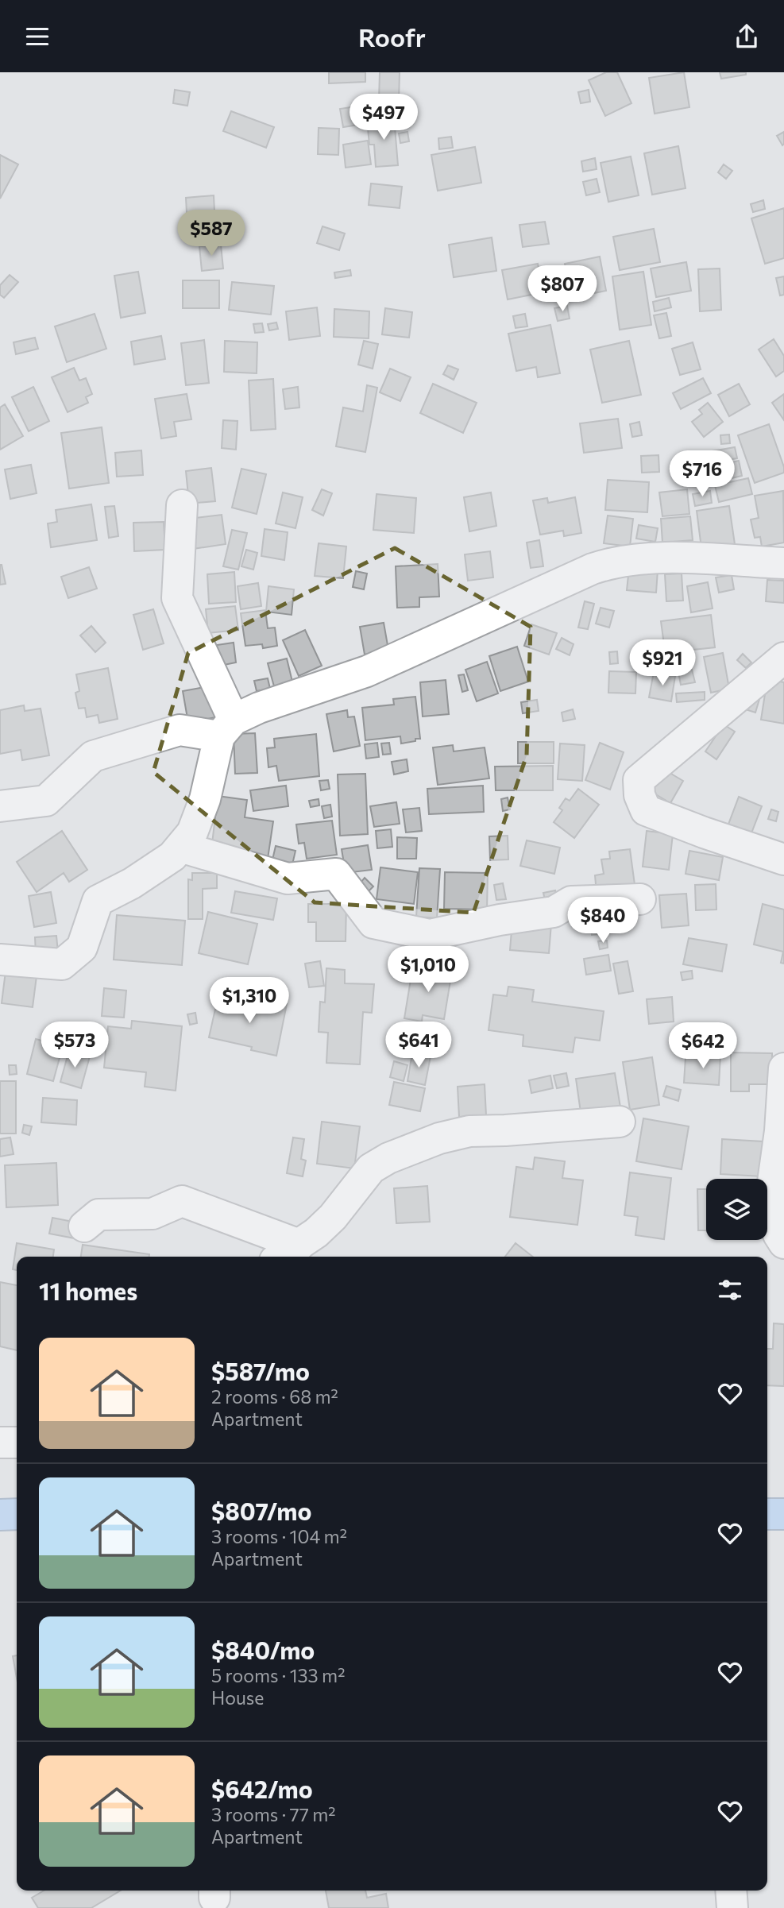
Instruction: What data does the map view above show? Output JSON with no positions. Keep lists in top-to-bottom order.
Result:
{
  "page": {
    "header": "Roofr",
    "price": [
      "$497",
      "$587",
      "$807",
      "$716",
      "$921",
      "$840",
      "$1,010",
      "$1,310",
      "$573",
      "$641",
      "$642"
    ],
    "heading": "11 homes",
    "list": [
      {
        "name": "$587/mo",
        "note": "2 rooms · 68 m² · Apartment"
      },
      {
        "name": "$807/mo",
        "note": "3 rooms · 104 m² · Apartment"
      },
      {
        "name": "$840/mo",
        "note": "5 rooms · 133 m² · House"
      },
      {
        "name": "$642/mo",
        "note": "3 rooms · 77 m² · Apartment"
      }
    ]
  }
}
